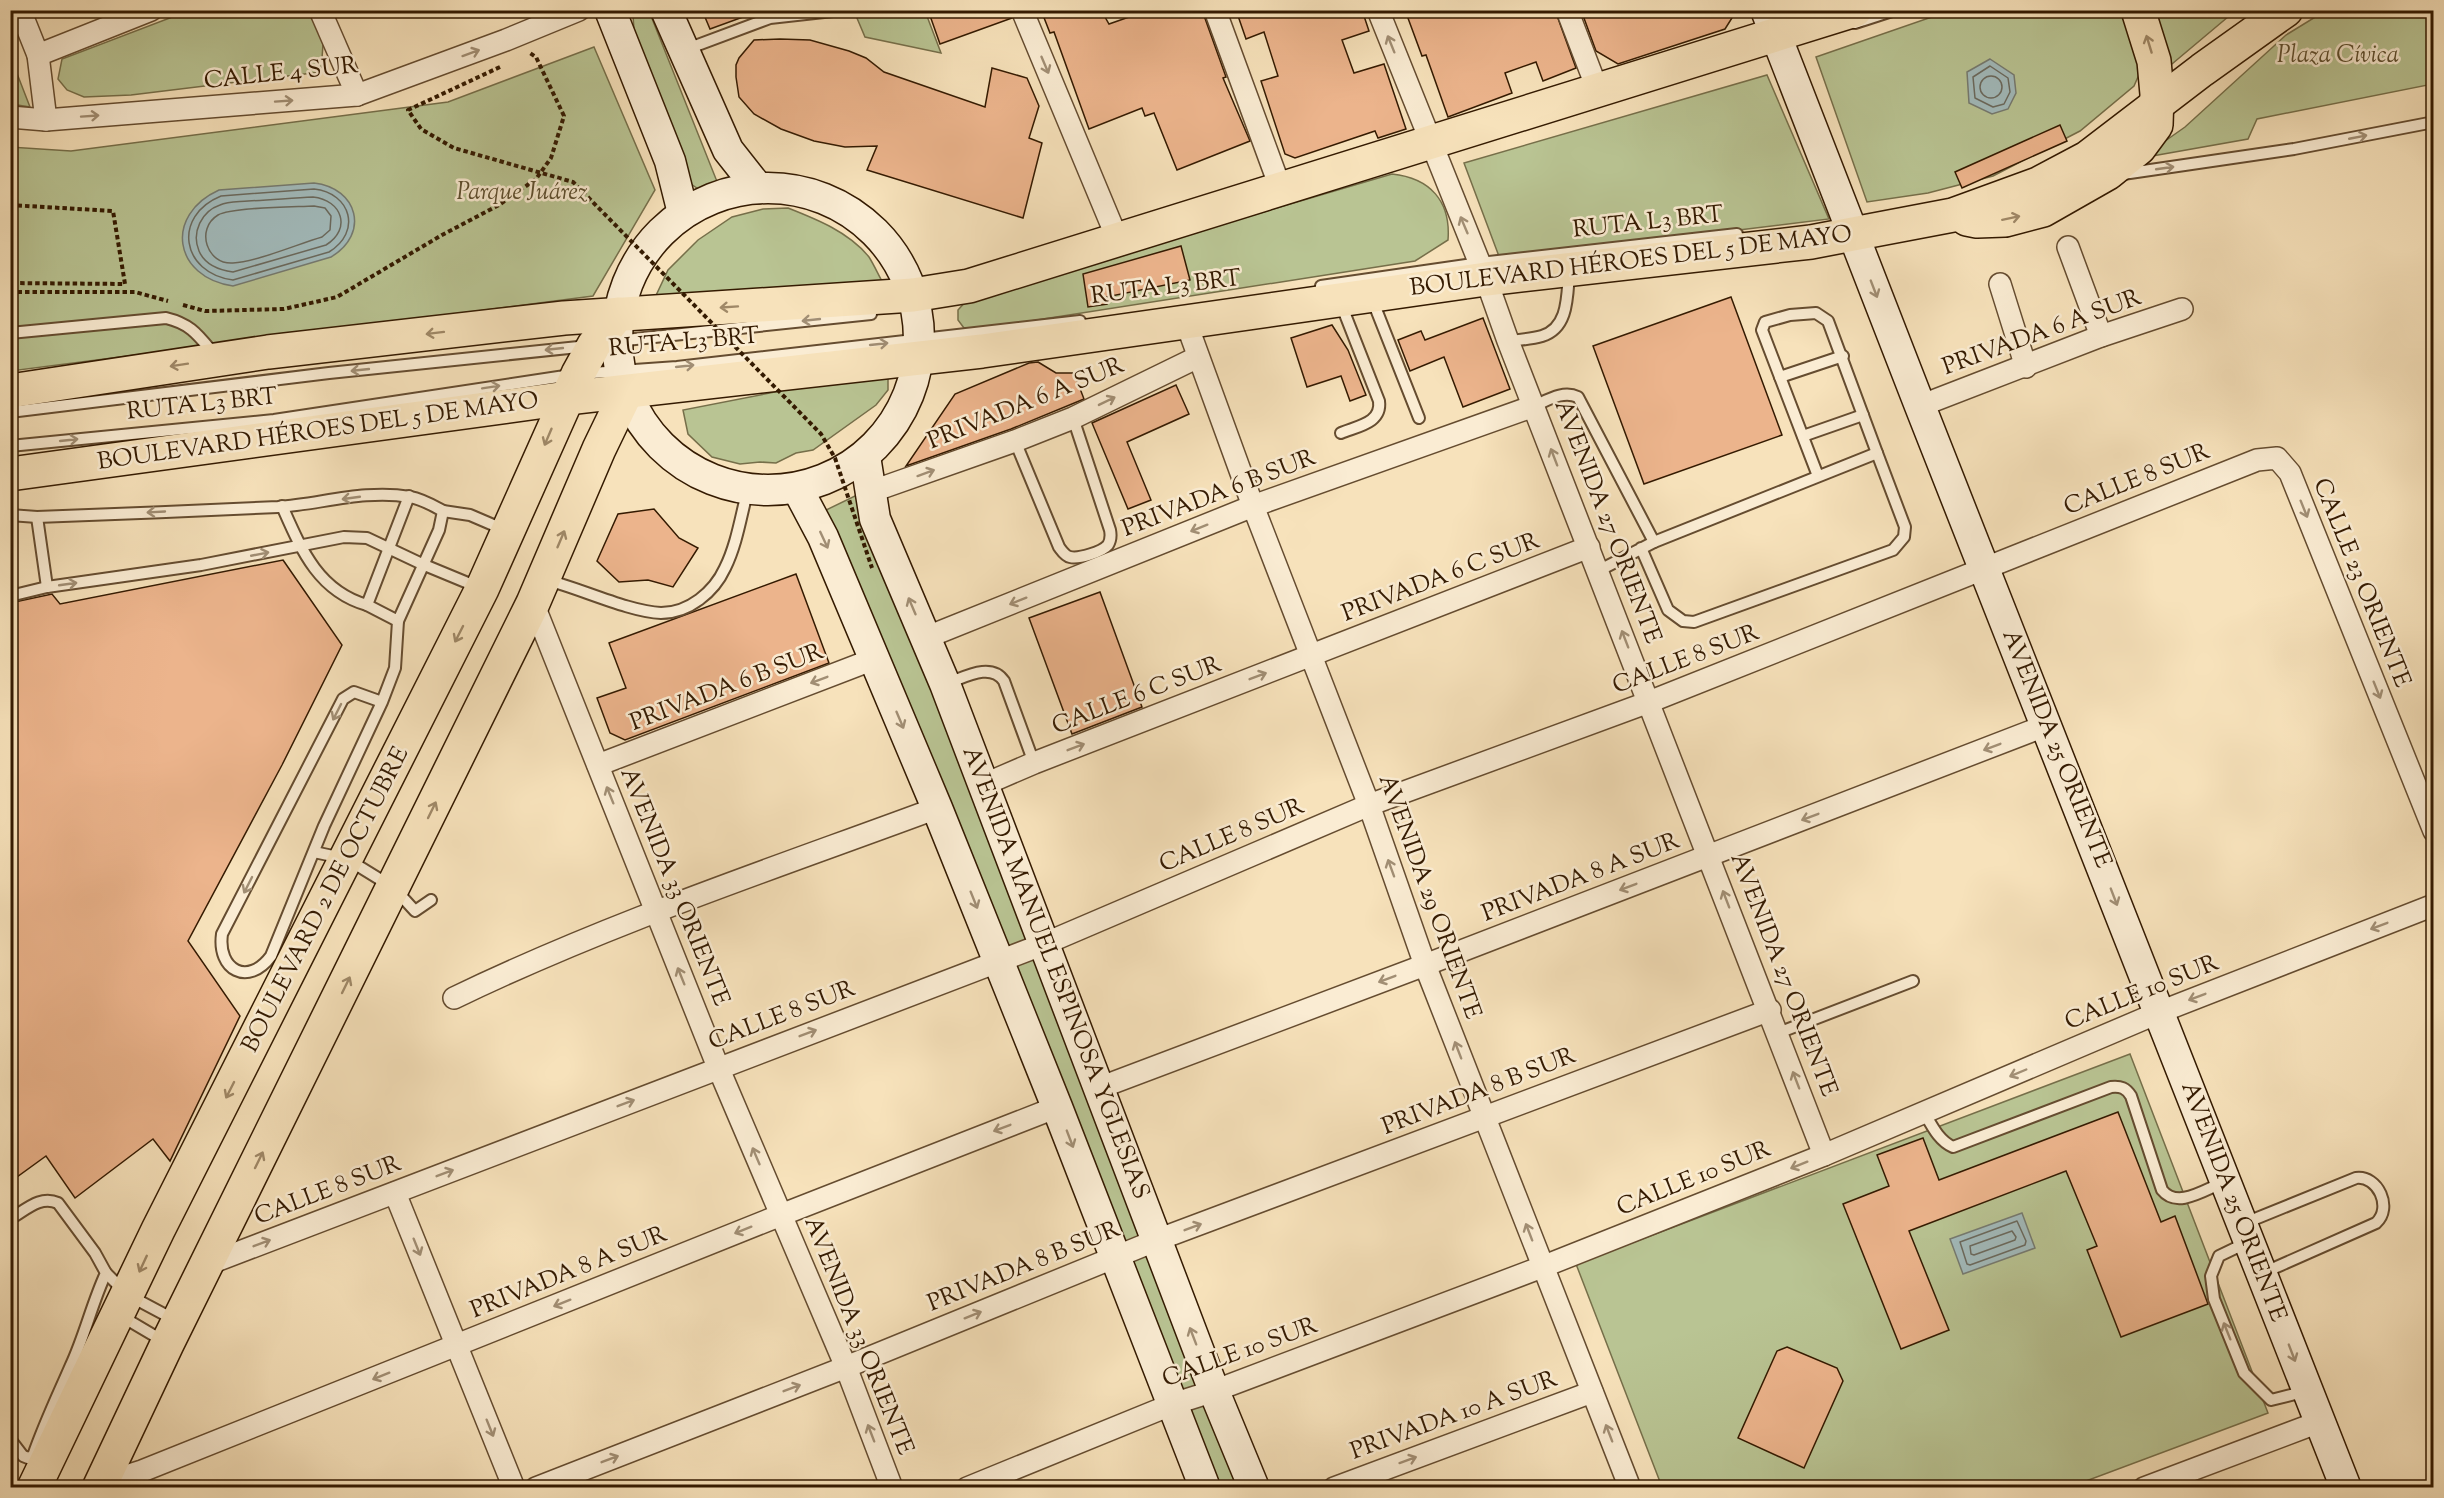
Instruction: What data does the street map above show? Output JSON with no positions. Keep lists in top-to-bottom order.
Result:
{
  "streets": {
    "main road": [
      "BOULEVARD HÉROES DEL 5 DE MAYO",
      "AVENIDA 25 ORIENTE",
      "BOULEVARD 2 DE OCTUBRE",
      "AVENIDA MANUEL ESPINOSA YGLESIAS"
    ],
    "street": [
      "CALLE 4 SUR",
      "PRIVADA 6 A SUR",
      "CALLE 8 SUR",
      "PRIVADA 6 B SUR",
      "AVENIDA 27 ORIENTE",
      "PRIVADA 6 C SUR",
      "CALLE 23 ORIENTE",
      "CALLE 6 C SUR",
      "PRIVADA 8 A SUR",
      "AVENIDA 33 ORIENTE",
      "AVENIDA 29 ORIENTE",
      "CALLE 10 SUR",
      "PRIVADA 8 B SUR",
      "PRIVADA 10 A SUR"
    ],
    "lane": ["RUTA L3 BRT"]
  },
  "crossings": [
    ["RUTA L3 BRT", "BOULEVARD HÉROES DEL 5 DE MAYO"],
    ["RUTA L3 BRT", "AVENIDA 27 ORIENTE"],
    ["RUTA L3 BRT", "BOULEVARD 2 DE OCTUBRE"],
    ["BOULEVARD HÉROES DEL 5 DE MAYO", "AVENIDA 27 ORIENTE"],
    ["BOULEVARD HÉROES DEL 5 DE MAYO", "AVENIDA 25 ORIENTE"],
    ["BOULEVARD HÉROES DEL 5 DE MAYO", "AVENIDA 29 ORIENTE"],
    ["BOULEVARD HÉROES DEL 5 DE MAYO", "BOULEVARD 2 DE OCTUBRE"],
    ["PRIVADA 6 A SUR", "AVENIDA 25 ORIENTE"],
    ["PRIVADA 6 A SUR", "AVENIDA 29 ORIENTE"],
    ["PRIVADA 6 A SUR", "AVENIDA MANUEL ESPINOSA YGLESIAS"],
    ["CALLE 8 SUR", "AVENIDA 27 ORIENTE"],
    ["CALLE 8 SUR", "CALLE 23 ORIENTE"],
    ["CALLE 8 SUR", "AVENIDA 25 ORIENTE"],
    ["CALLE 8 SUR", "AVENIDA 33 ORIENTE"],
    ["CALLE 8 SUR", "AVENIDA 29 ORIENTE"],
    ["CALLE 8 SUR", "AVENIDA MANUEL ESPINOSA YGLESIAS"],
    ["PRIVADA 6 B SUR", "AVENIDA 27 ORIENTE"],
    ["PRIVADA 6 B SUR", "AVENIDA 33 ORIENTE"],
    ["PRIVADA 6 B SUR", "AVENIDA 29 ORIENTE"],
    ["PRIVADA 6 B SUR", "AVENIDA MANUEL ESPINOSA YGLESIAS"],
    ["AVENIDA 27 ORIENTE", "PRIVADA 6 C SUR"],
    ["AVENIDA 27 ORIENTE", "PRIVADA 8 A SUR"],
    ["AVENIDA 27 ORIENTE", "CALLE 10 SUR"],
    ["AVENIDA 27 ORIENTE", "PRIVADA 8 B SUR"],
    ["PRIVADA 6 C SUR", "CALLE 6 C SUR"],
    ["PRIVADA 6 C SUR", "AVENIDA 29 ORIENTE"],
    ["CALLE 6 C SUR", "AVENIDA 29 ORIENTE"],
    ["CALLE 6 C SUR", "AVENIDA MANUEL ESPINOSA YGLESIAS"],
    ["AVENIDA 25 ORIENTE", "PRIVADA 8 A SUR"],
    ["AVENIDA 25 ORIENTE", "CALLE 10 SUR"],
    ["PRIVADA 8 A SUR", "AVENIDA 33 ORIENTE"],
    ["PRIVADA 8 A SUR", "AVENIDA 29 ORIENTE"],
    ["PRIVADA 8 A SUR", "AVENIDA MANUEL ESPINOSA YGLESIAS"],
    ["AVENIDA 33 ORIENTE", "PRIVADA 8 B SUR"],
    ["AVENIDA 29 ORIENTE", "CALLE 10 SUR"],
    ["AVENIDA 29 ORIENTE", "PRIVADA 8 B SUR"],
    ["AVENIDA 29 ORIENTE", "PRIVADA 10 A SUR"],
    ["AVENIDA MANUEL ESPINOSA YGLESIAS", "CALLE 10 SUR"],
    ["AVENIDA MANUEL ESPINOSA YGLESIAS", "PRIVADA 8 B SUR"]
  ],
  "one_way": [
    "CALLE 4 SUR",
    "PRIVADA 6 A SUR",
    "AVENIDA 27 ORIENTE",
    "CALLE 23 ORIENTE",
    "CALLE 6 C SUR",
    "AVENIDA 25 ORIENTE",
    "PRIVADA 8 A SUR",
    "AVENIDA 33 ORIENTE",
    "AVENIDA 29 ORIENTE",
    "CALLE 10 SUR",
    "PRIVADA 8 B SUR",
    "PRIVADA 10 A SUR"
  ],
  "parks": ["Plaza Cívica", "Parque Juárez"]
}
